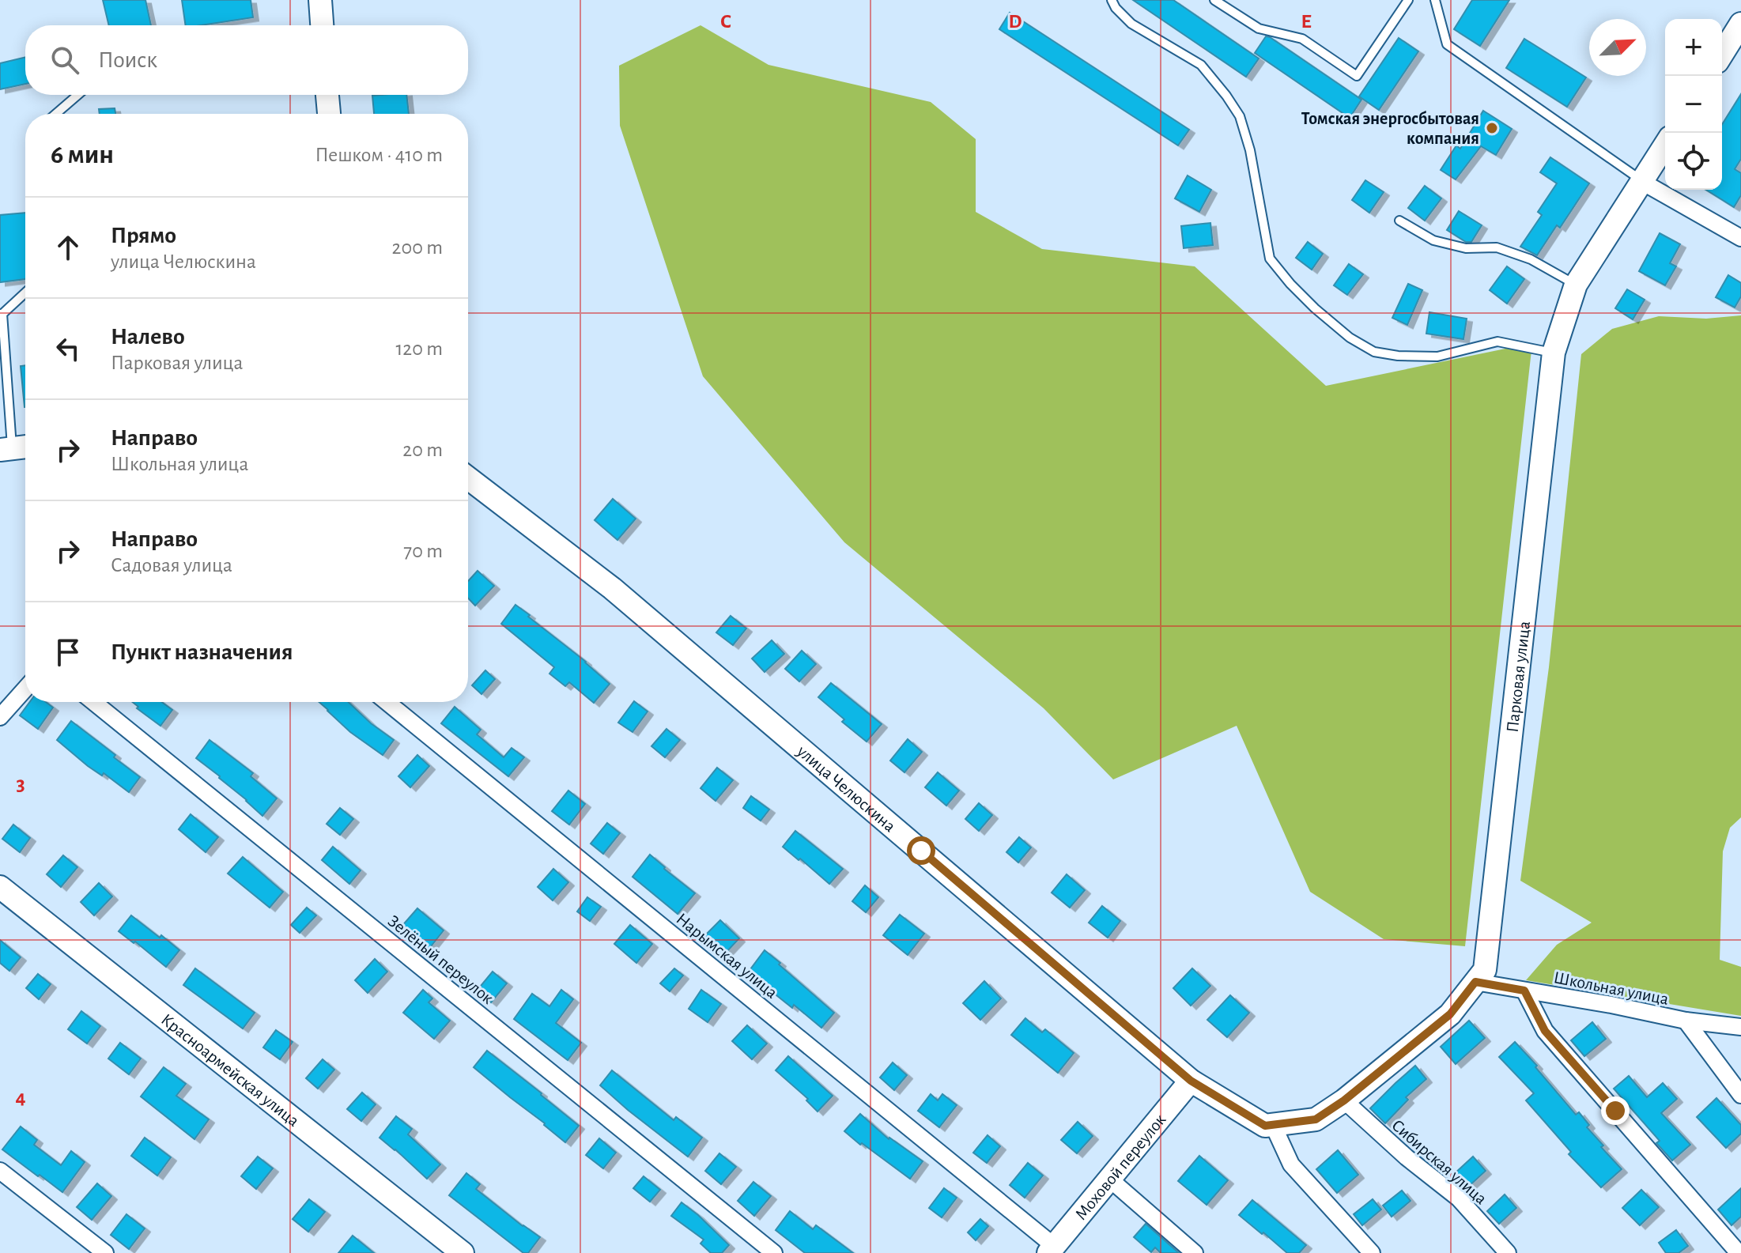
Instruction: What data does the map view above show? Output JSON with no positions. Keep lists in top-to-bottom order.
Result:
{
  "streets": {
    "street": [
      "Парковая улица",
      "улица Челюскина",
      "Нарымская улица",
      "Зелёный переулок",
      "Школьная улица",
      "Красноармейская улица",
      "Сибирская улица",
      "Моховой переулок"
    ]
  },
  "crossings": [
    ["Парковая улица", "улица Челюскина"],
    ["Парковая улица", "Школьная улица"],
    ["Парковая улица", "Сибирская улица"],
    ["улица Челюскина", "Моховой переулок"],
    ["Нарымская улица", "Моховой переулок"]
  ],
  "places": ["Томская энергосбытовая компания"],
  "north": "top right",
  "page": {
    "map_buttons": ["+", "−"],
    "search": "Поиск",
    "heading": ["6 мин", "Пешком · 410 m"],
    "list": [
      ["Прямо", "улица Челюскина", "200 m"],
      ["Налево", "Парковая улица", "120 m"],
      ["Направо", "Школьная улица", "20 m"],
      ["Направо", "Садовая улица", "70 m"],
      "Пункт назначения"
    ]
  },
  "grid": {
    "columns": ["C", "D", "E"],
    "rows": ["3", "4"]
  }
}
